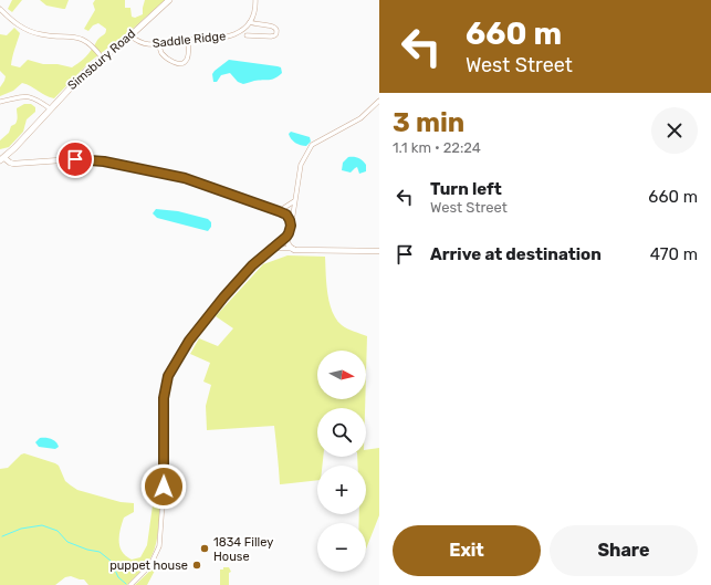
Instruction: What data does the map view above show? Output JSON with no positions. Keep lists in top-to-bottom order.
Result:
{
  "streets": {
    "main road": ["Simsbury Road"],
    "street": ["Saddle Ridge"]
  },
  "crossings": [
    ["Saddle Ridge", "Simsbury Road"]
  ],
  "places": ["1834 Filley House", "puppet house"],
  "north": "right",
  "page": {
    "turn": ["660 m", "West Street"],
    "heading": ["3 min", "1.1 km · 22:24"],
    "list": [
      {
        "name": "Turn left",
        "note": "West Street",
        "value": "660 m"
      },
      {
        "name": "Arrive at destination",
        "value": "470 m"
      }
    ],
    "map_buttons": ["+", "−"],
    "buttons": ["Exit", "Share"]
  }
}
